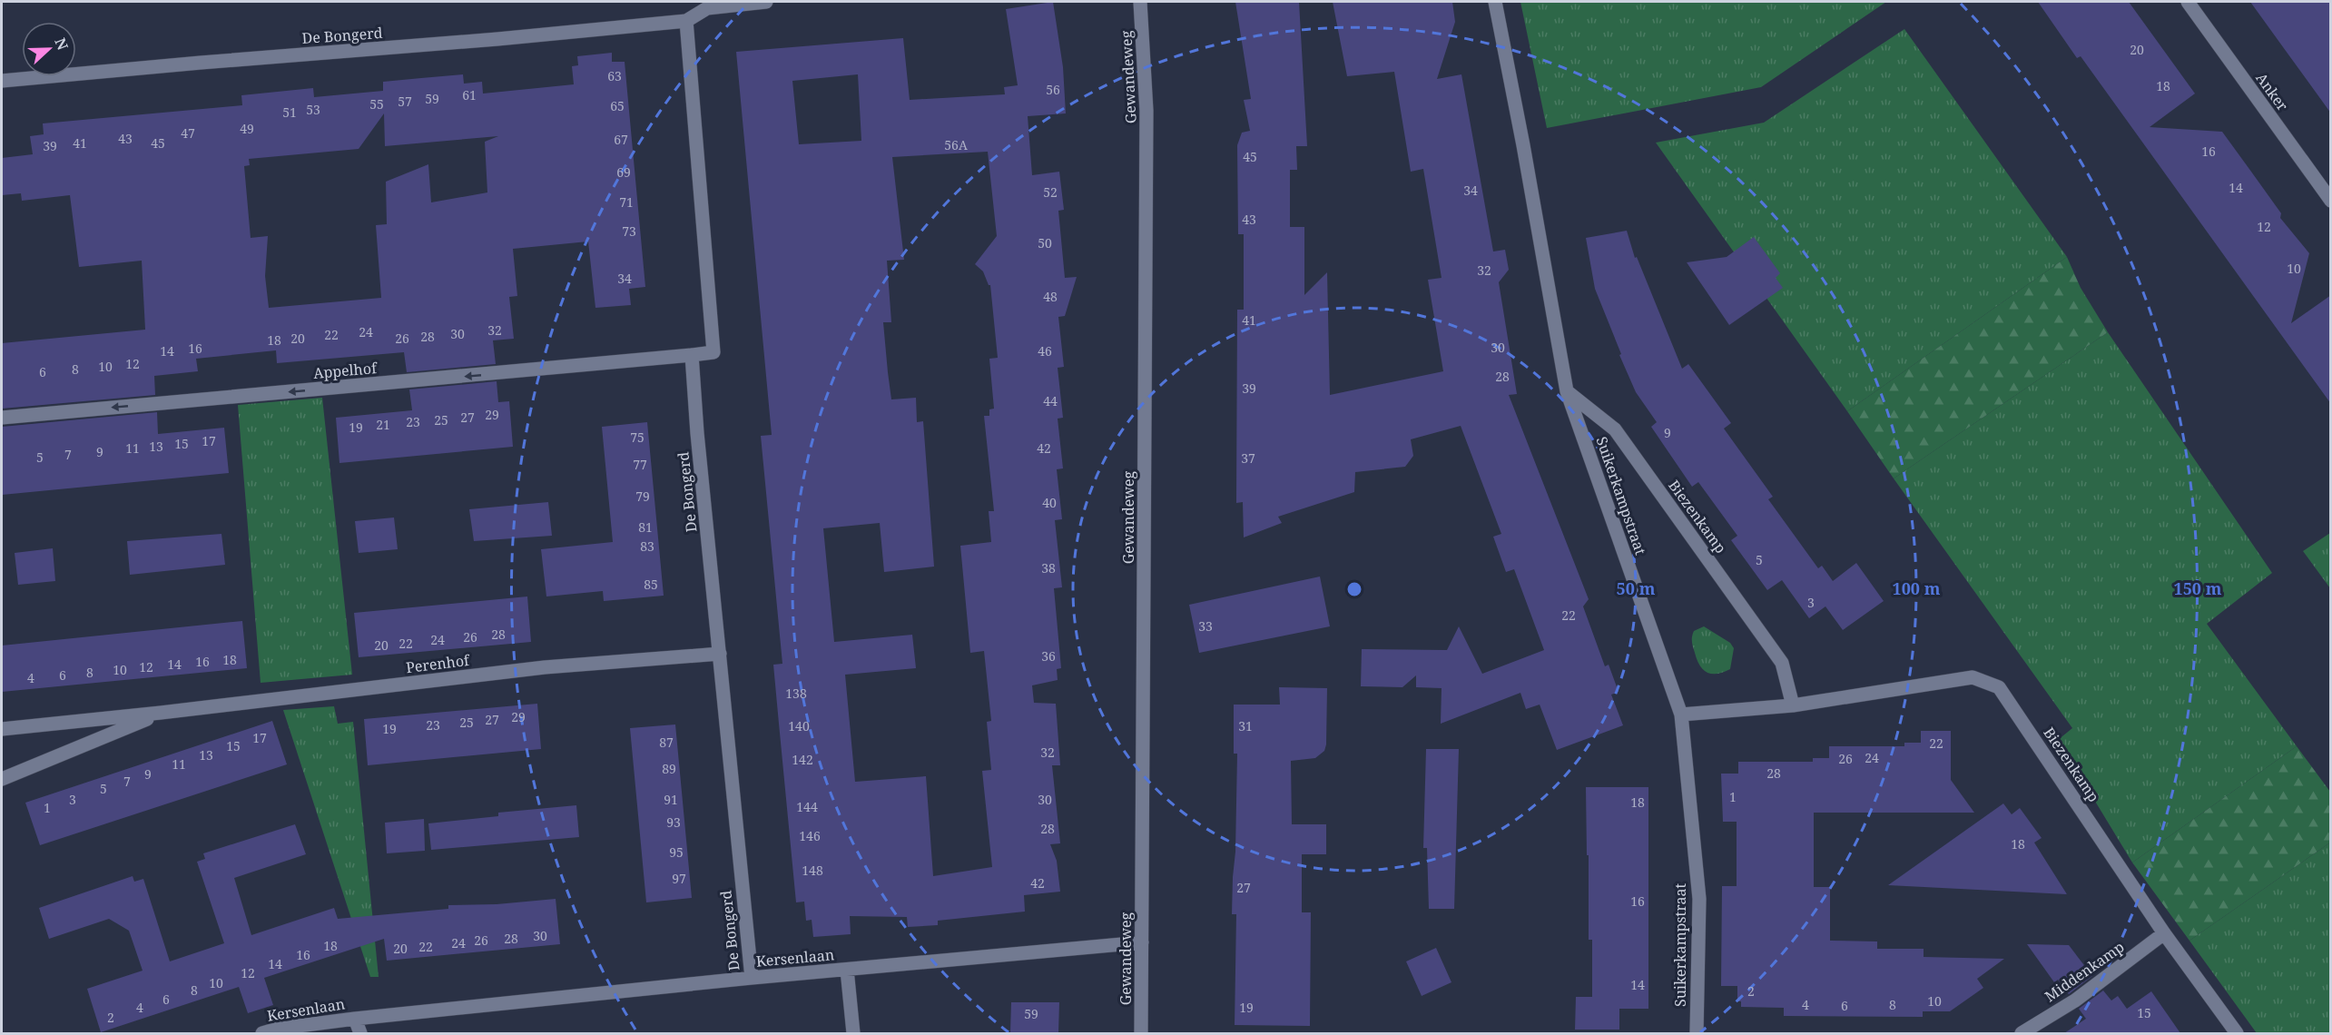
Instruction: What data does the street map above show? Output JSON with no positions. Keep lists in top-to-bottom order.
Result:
{
  "streets": {
    "street": [
      "De Bongerd",
      "Gewandeweg",
      "Anker",
      "Appelhof",
      "Suikerkampstraat",
      "Biezenkamp",
      "Perenhof",
      "Kersenlaan",
      "Middenkamp"
    ]
  },
  "crossings": [
    ["De Bongerd", "Appelhof"],
    ["De Bongerd", "Perenhof"],
    ["De Bongerd", "Kersenlaan"],
    ["Gewandeweg", "Kersenlaan"],
    ["Suikerkampstraat", "Biezenkamp"],
    ["Biezenkamp", "Middenkamp"]
  ],
  "one_way": ["Appelhof"],
  "house_numbers": [
    "20",
    "63",
    "18",
    "56",
    "61",
    "59",
    "57",
    "55",
    "65",
    "53",
    "51",
    "49",
    "47",
    "43",
    "67",
    "41",
    "45",
    "56A",
    "39",
    "16",
    "45",
    "69",
    "14",
    "34",
    "52",
    "71",
    "43",
    "12",
    "73",
    "50",
    "10",
    "32",
    "34",
    "48",
    "41",
    "32",
    "24",
    "30",
    "22",
    "28",
    "20",
    "26",
    "18",
    "30",
    "16",
    "14",
    "46",
    "12",
    "10",
    "8",
    "6",
    "28",
    "39",
    "44",
    "29",
    "27",
    "25",
    "23",
    "21",
    "19",
    "9",
    "75",
    "17",
    "15",
    "13",
    "11",
    "42",
    "9",
    "7",
    "5",
    "37",
    "77",
    "79",
    "40",
    "81",
    "83",
    "5",
    "38",
    "85",
    "3",
    "22",
    "33",
    "28",
    "26",
    "24",
    "22",
    "20",
    "36",
    "18",
    "16",
    "14",
    "12",
    "10",
    "8",
    "6",
    "4",
    "138",
    "29",
    "27",
    "25",
    "23",
    "140",
    "31",
    "19",
    "17",
    "87",
    "22",
    "15",
    "32",
    "13",
    "24",
    "26",
    "142",
    "11",
    "89",
    "28",
    "9",
    "7",
    "5",
    "1",
    "3",
    "91",
    "30",
    "18",
    "144",
    "1",
    "93",
    "28",
    "146",
    "18",
    "95",
    "148",
    "97",
    "42",
    "27",
    "16",
    "30",
    "28",
    "26",
    "24",
    "18",
    "22",
    "20",
    "16",
    "14",
    "12",
    "10",
    "14",
    "8",
    "2",
    "6",
    "10",
    "4",
    "8",
    "6",
    "4",
    "19",
    "15",
    "59",
    "2"
  ],
  "north": "right",
  "rings": ["50 m", "100 m", "150 m"]
}
